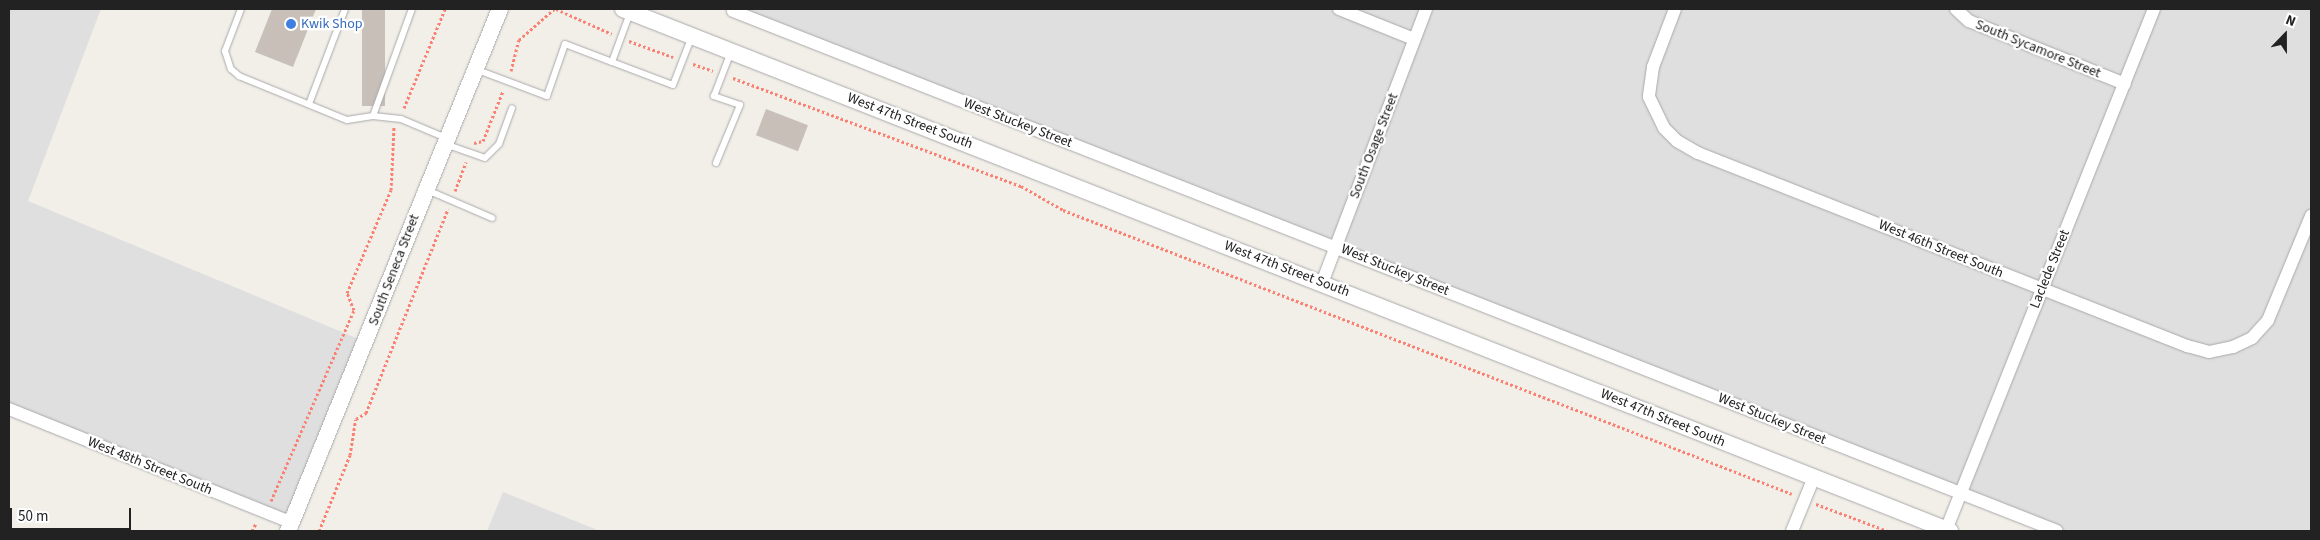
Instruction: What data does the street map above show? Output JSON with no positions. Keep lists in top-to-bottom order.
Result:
{
  "streets": {
    "street": [
      "South Sycamore Street",
      "West 47th Street South",
      "West Stuckey Street",
      "South Osage Street",
      "West 46th Street South",
      "Laclede Street",
      "South Seneca Street",
      "West 48th Street South"
    ]
  },
  "crossings": [
    ["South Sycamore Street", "Laclede Street"],
    ["West 47th Street South", "South Osage Street"],
    ["West 47th Street South", "Laclede Street"],
    ["West Stuckey Street", "South Osage Street"],
    ["West Stuckey Street", "Laclede Street"],
    ["West 46th Street South", "Laclede Street"],
    ["South Seneca Street", "West 48th Street South"]
  ],
  "places": ["Kwik Shop"],
  "scale_bar": "50 m",
  "north": "top"
}
